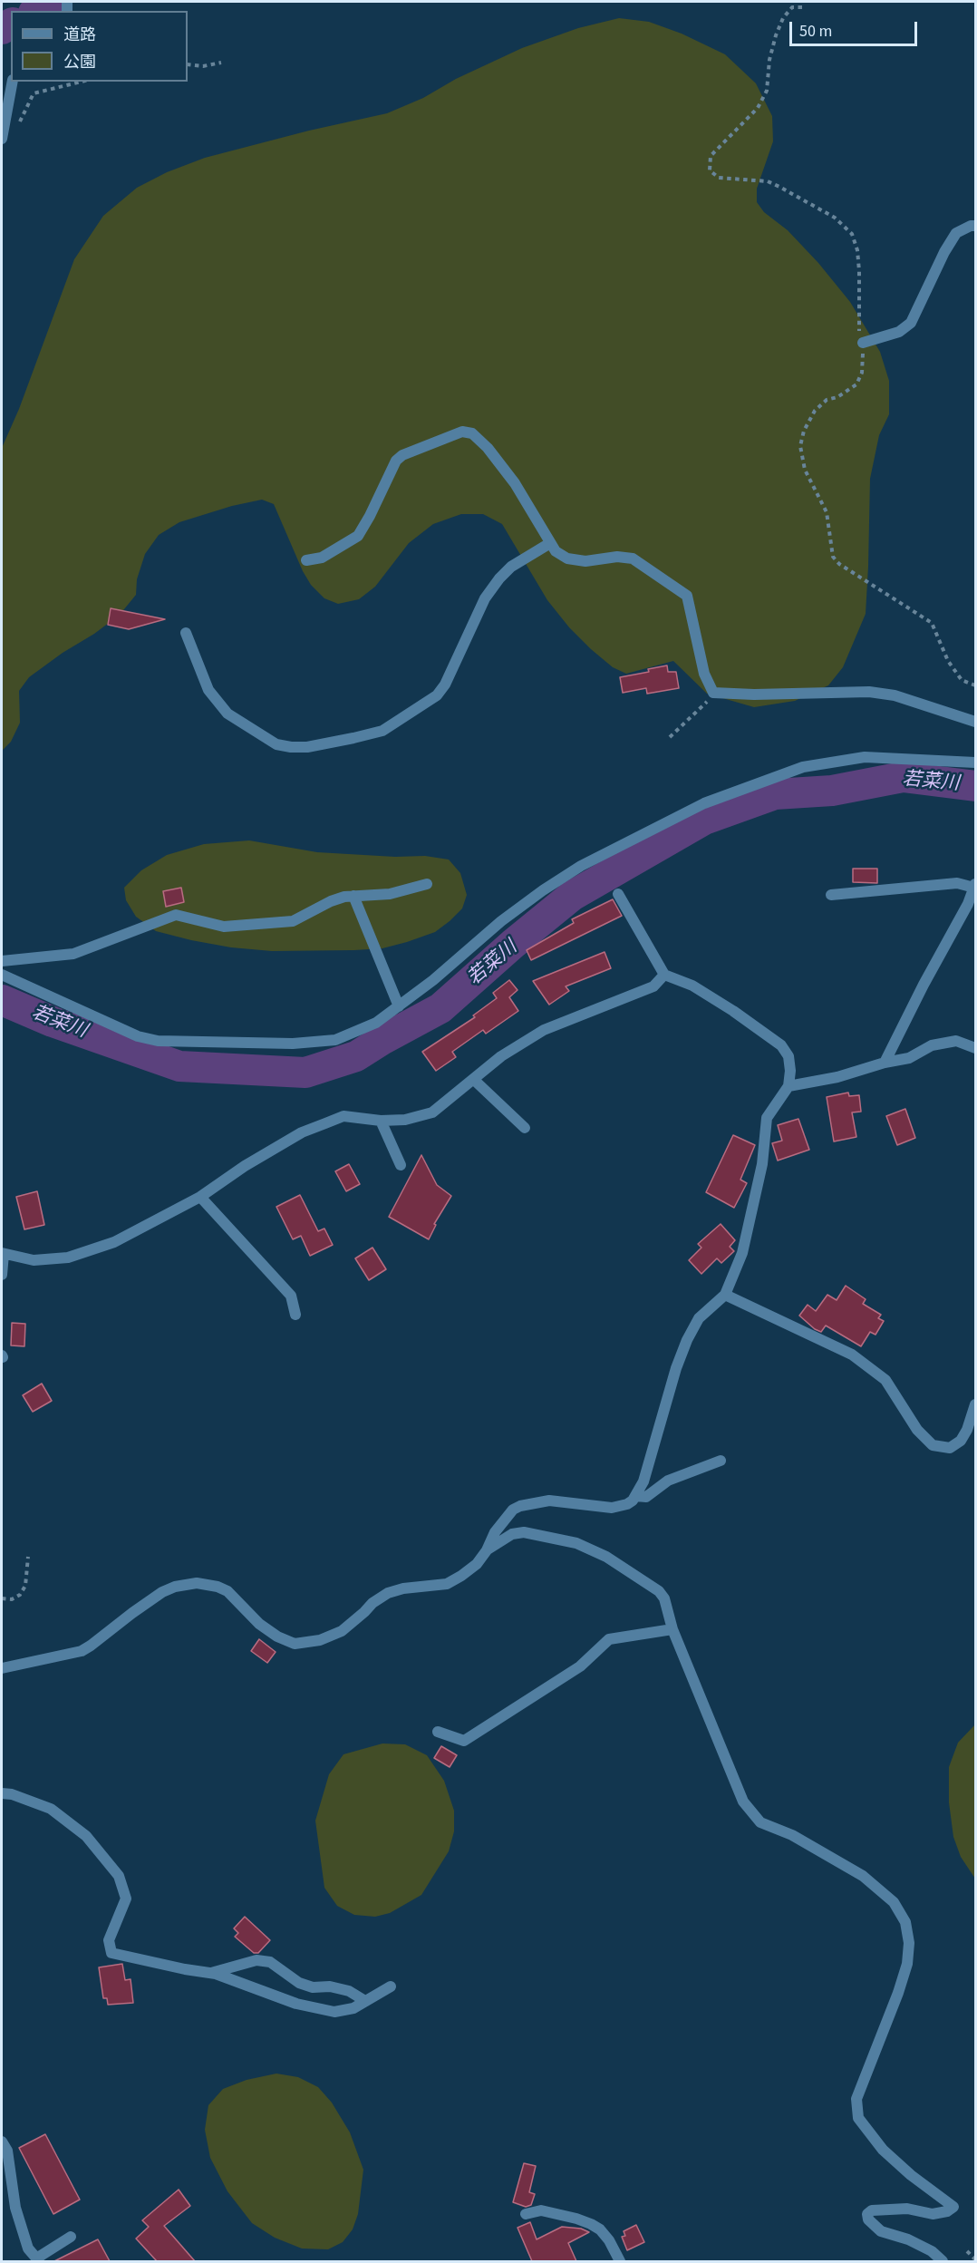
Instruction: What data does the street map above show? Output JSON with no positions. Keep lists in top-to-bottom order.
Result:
{
  "water": ["若菜川"],
  "legend": ["道路", "公園"],
  "scale_bar": "50 m"
}
